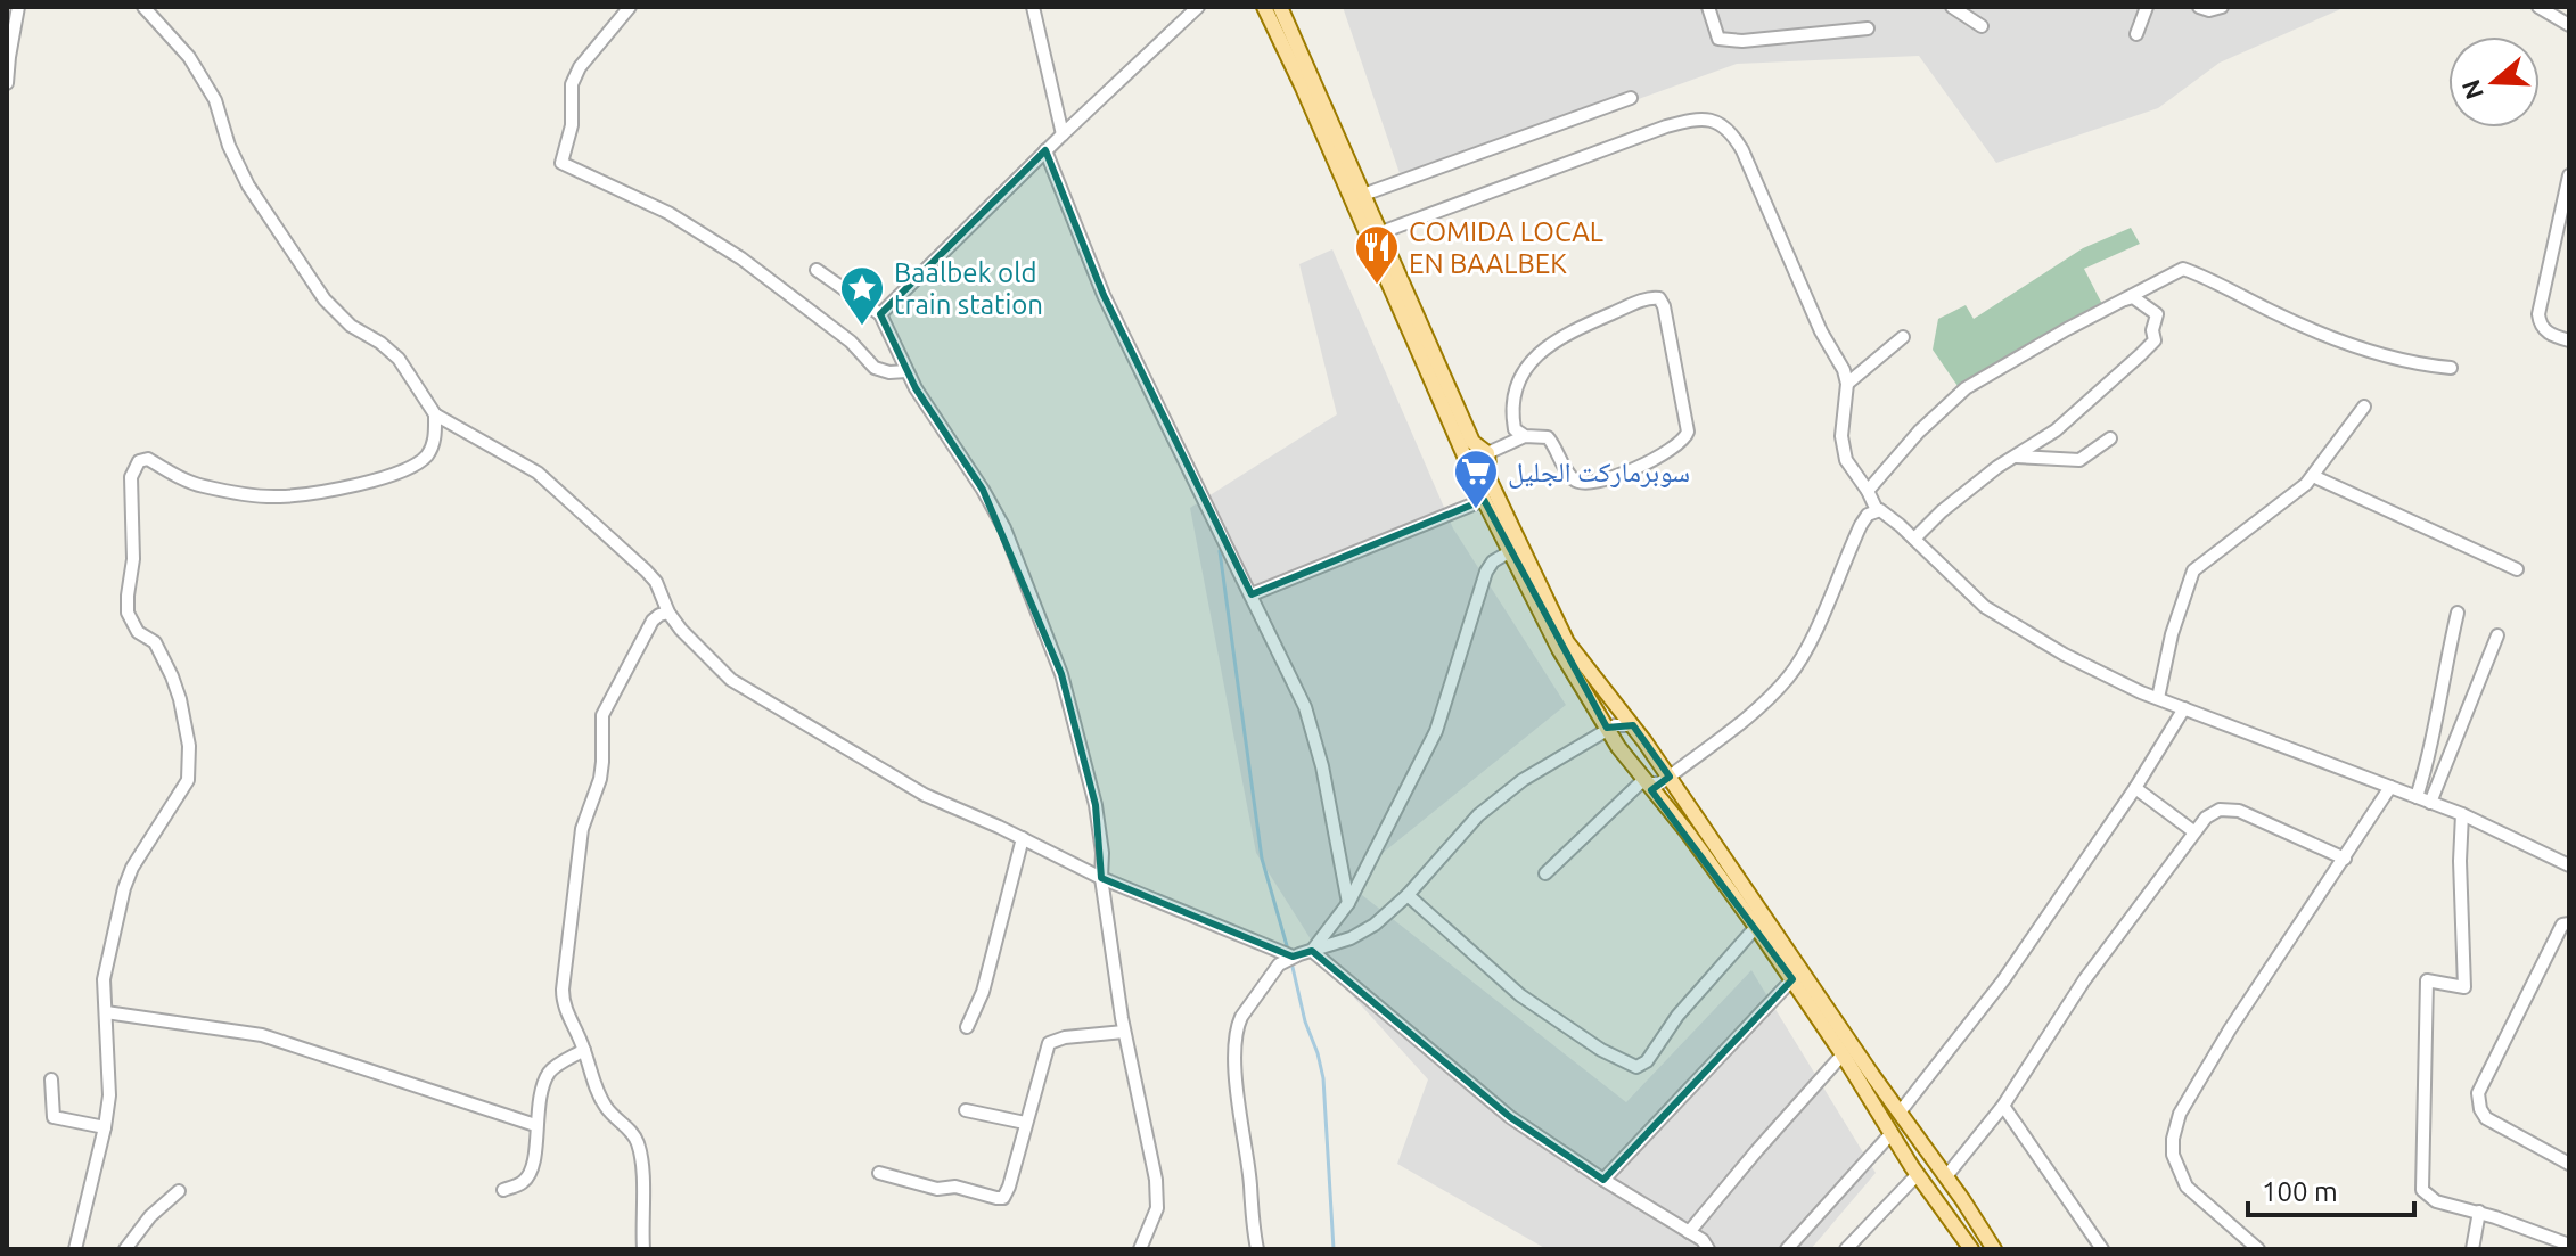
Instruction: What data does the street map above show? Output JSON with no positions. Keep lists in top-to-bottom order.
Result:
{
  "places": {
    "restaurant": ["COMIDA LOCAL EN BAALBEK"],
    "place": ["Baalbek old train station"],
    "supermarket": ["سوبرماركت الجليل"]
  },
  "scale_bar": "100 m",
  "north": "left"
}
